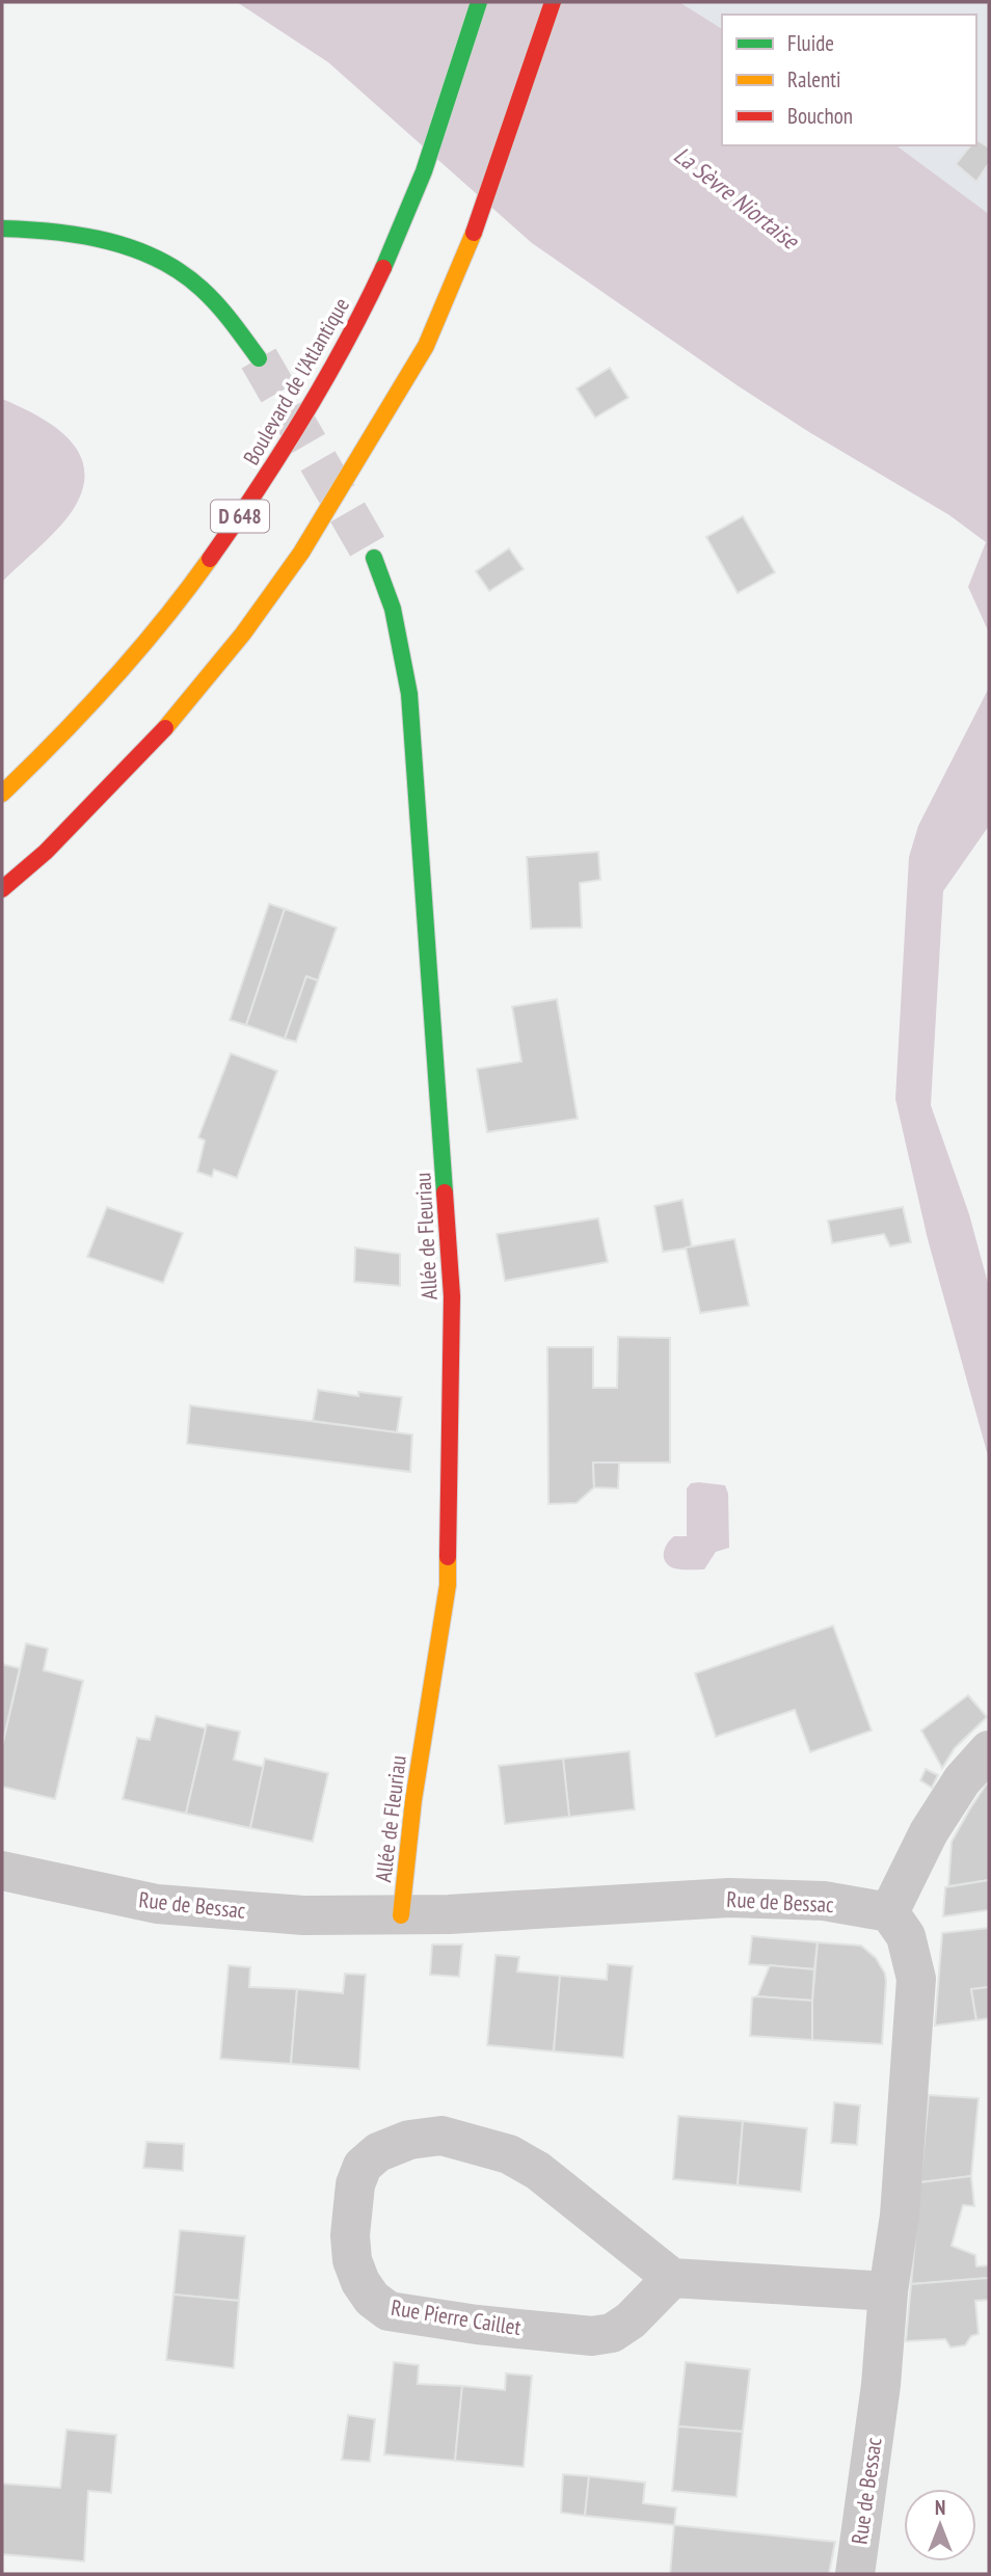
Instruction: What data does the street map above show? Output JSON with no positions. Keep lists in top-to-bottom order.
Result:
{
  "streets": {
    "main road": ["Boulevard de l'Atlantique", "D 648", "Allée de Fleuriau"],
    "street": ["Rue de Bessac", "Rue Pierre Caillet"]
  },
  "crossings": [
    ["Allée de Fleuriau", "Rue de Bessac"]
  ],
  "water": ["La Sèvre Niortaise"],
  "legend": ["Fluide", "Ralenti", "Bouchon"],
  "north": "top"
}
